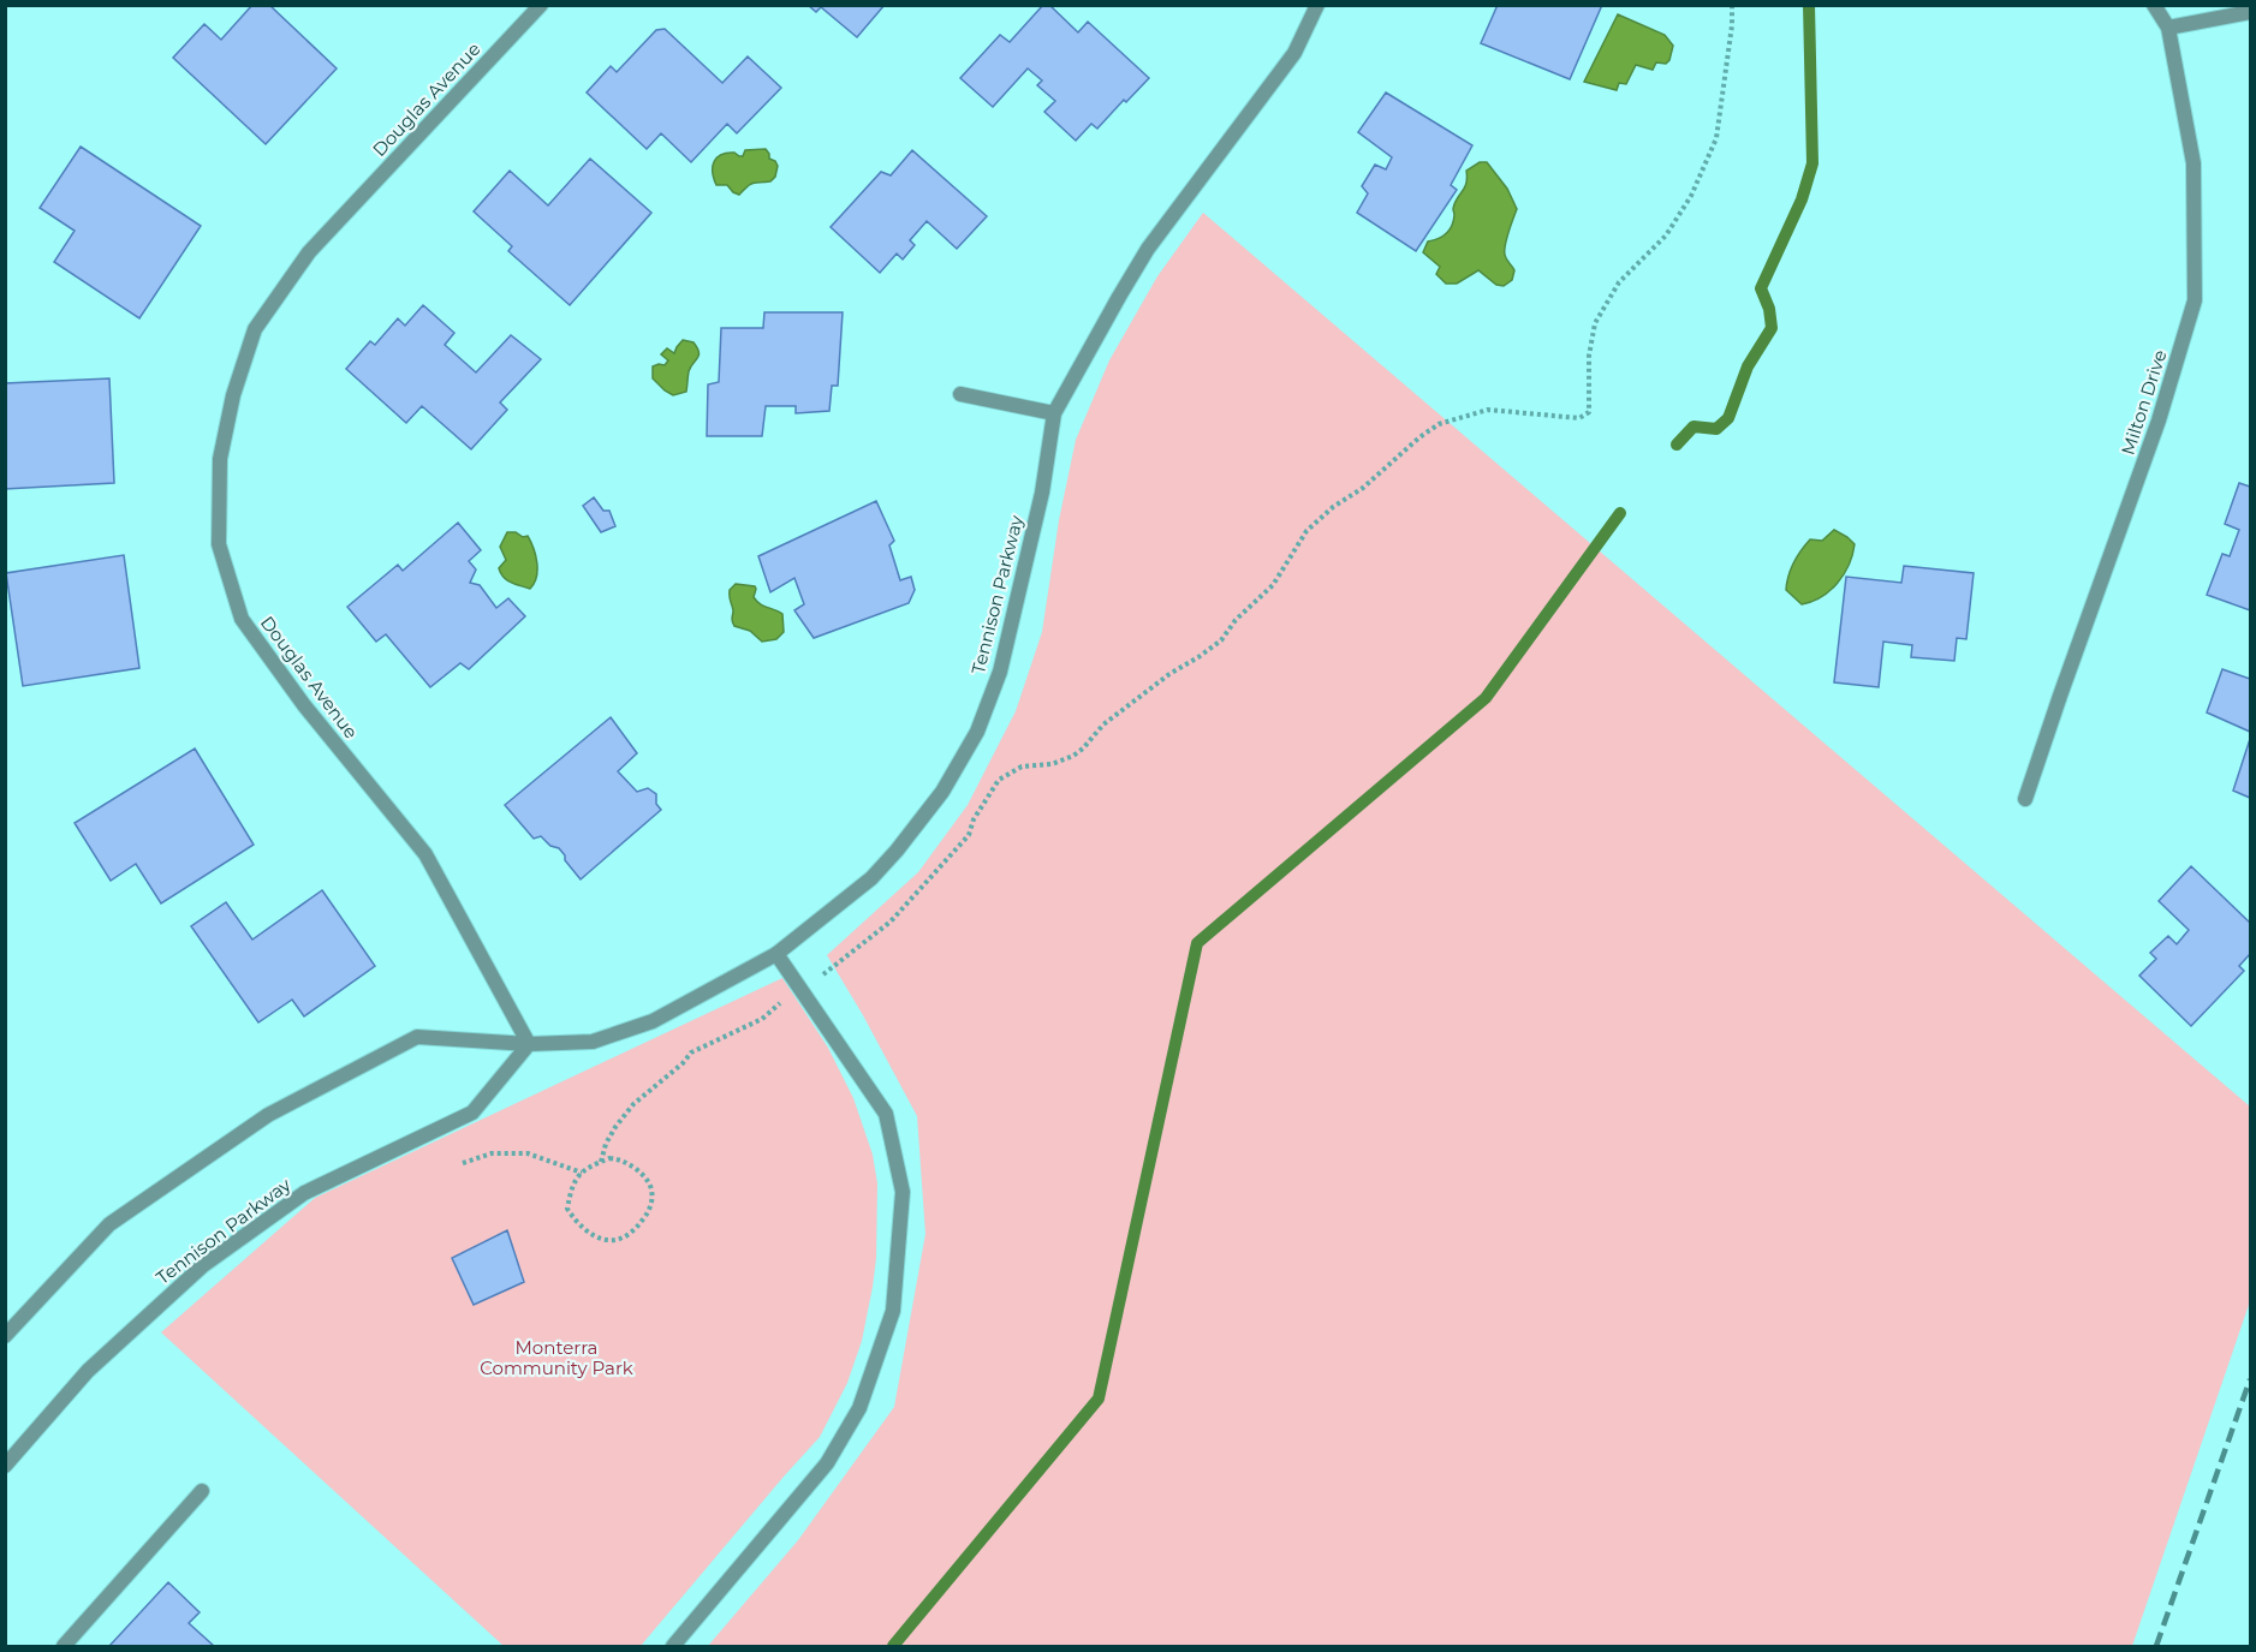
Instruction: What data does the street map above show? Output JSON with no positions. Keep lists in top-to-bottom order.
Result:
{
  "streets": {
    "street": ["Douglas Avenue", "Milton Drive", "Tennison Parkway"]
  },
  "crossings": [
    ["Douglas Avenue", "Tennison Parkway"]
  ],
  "parks": ["Monterra Community Park"]
}
